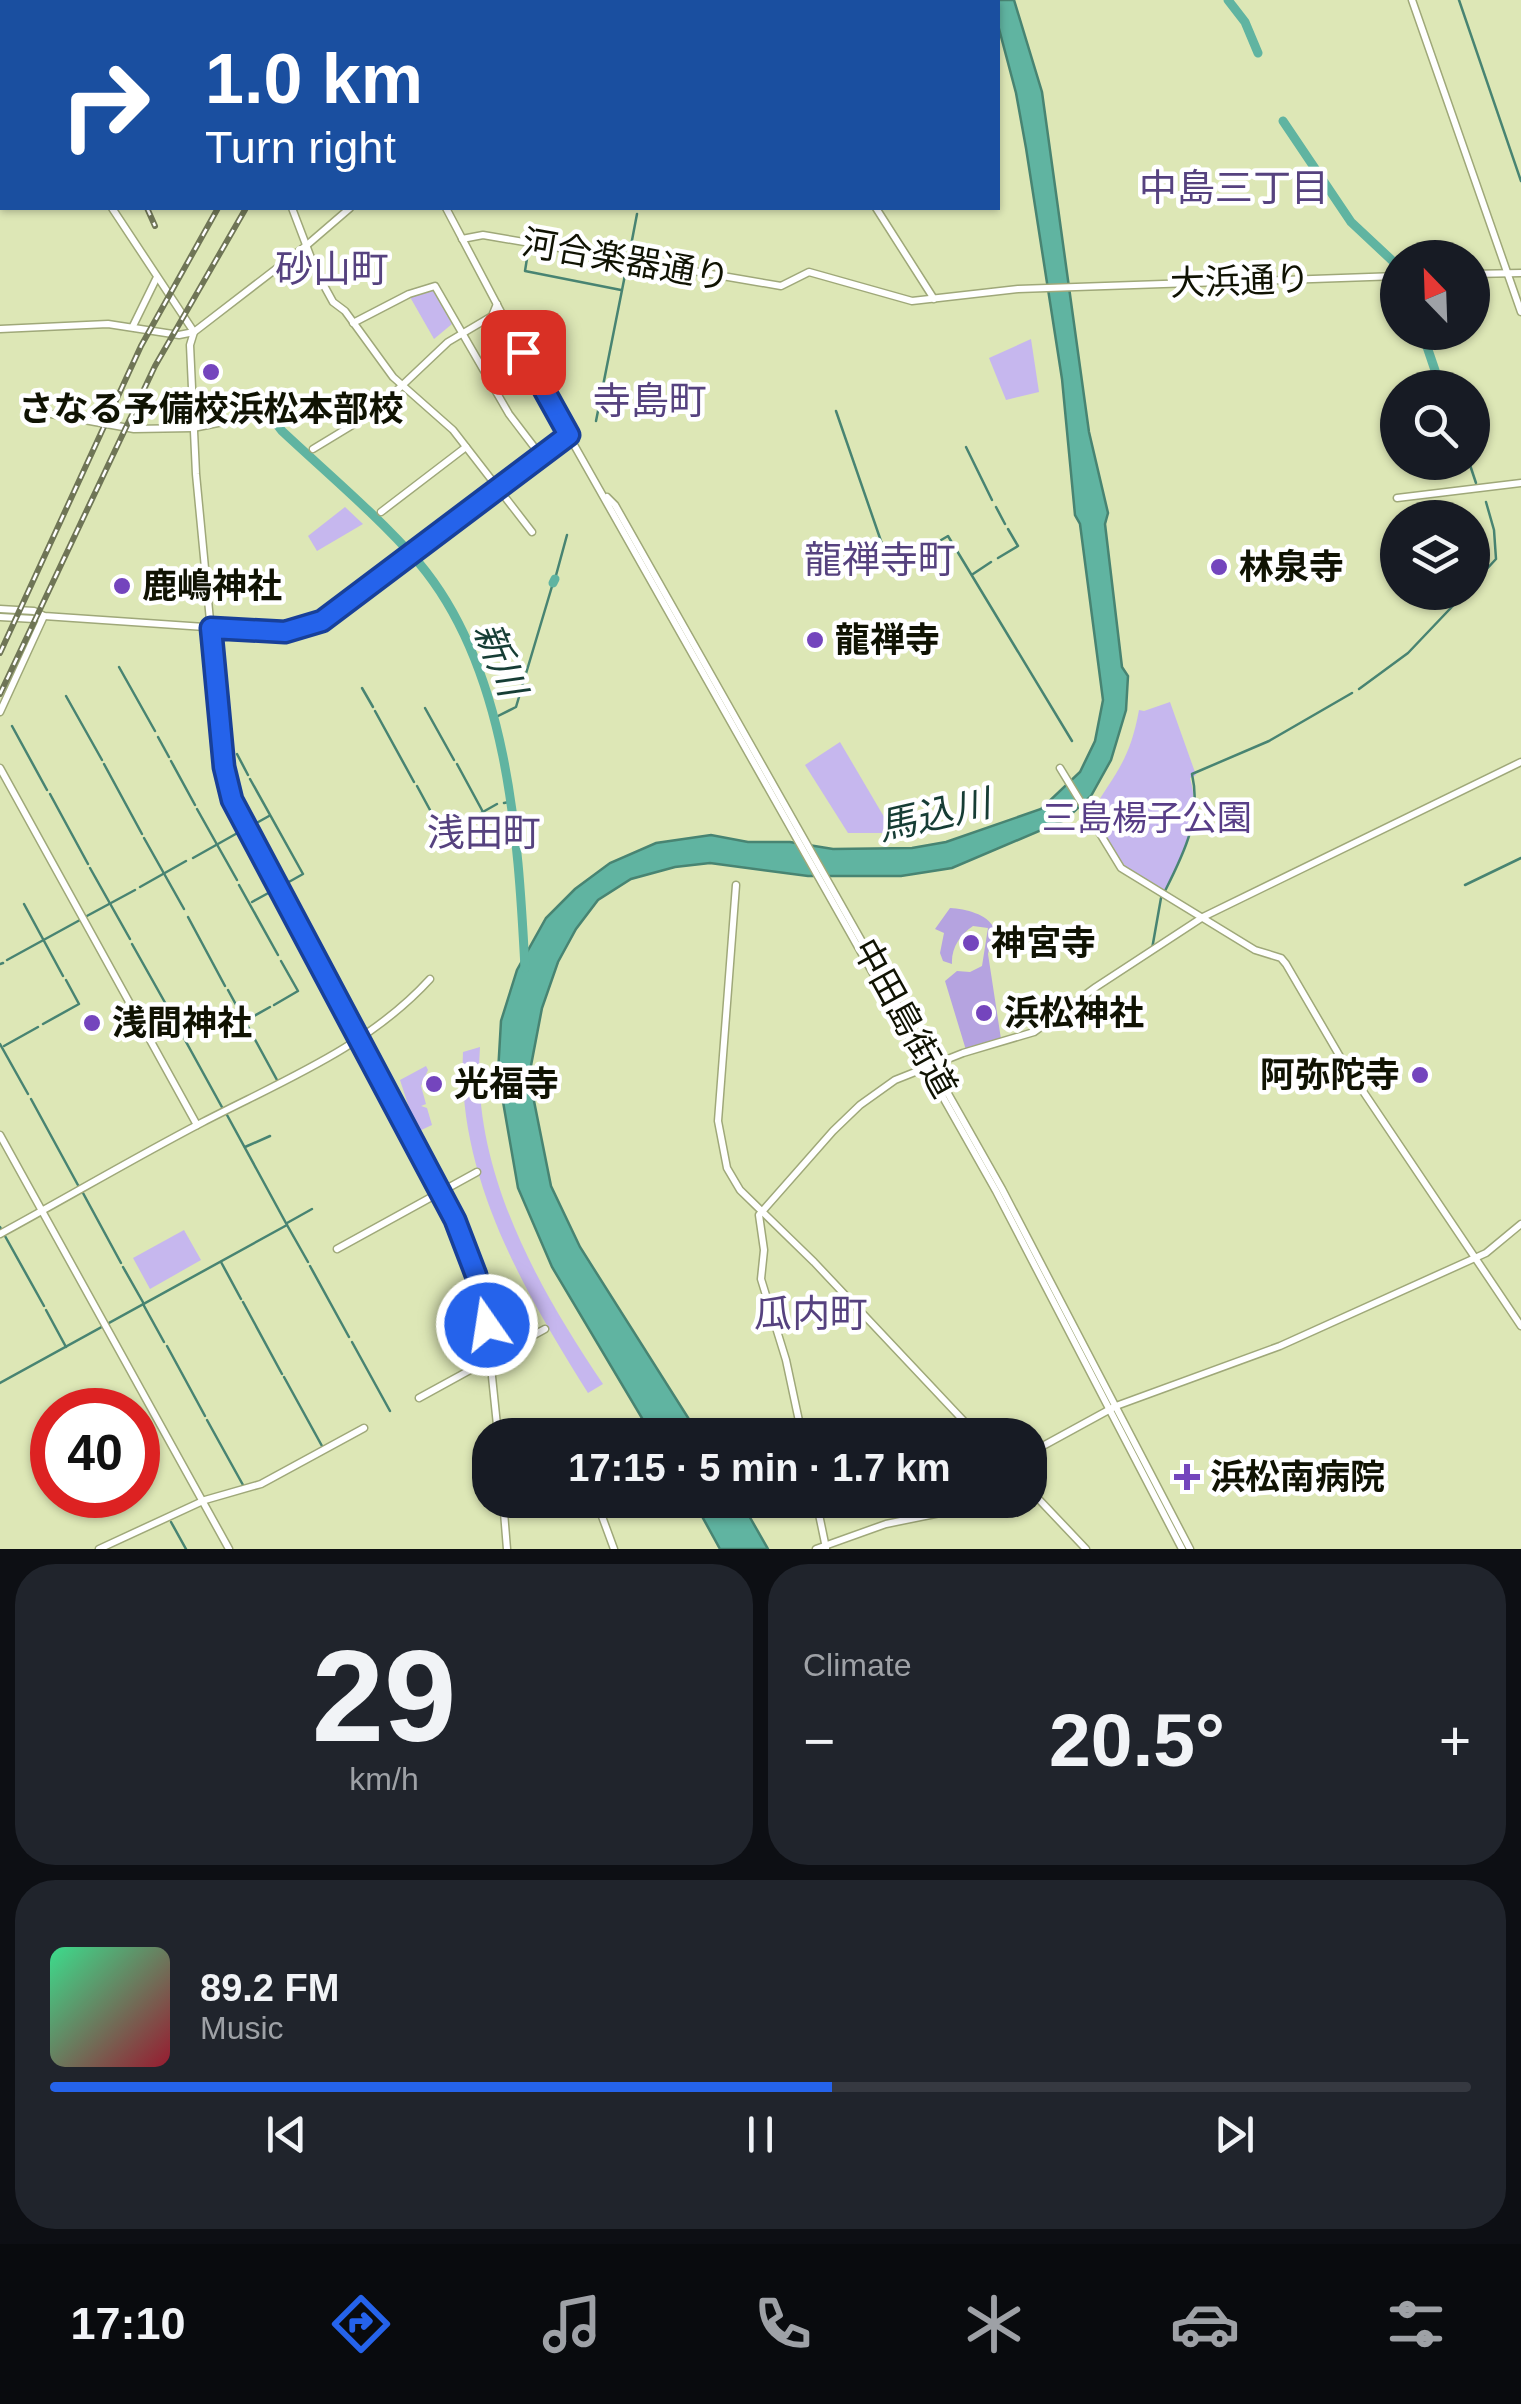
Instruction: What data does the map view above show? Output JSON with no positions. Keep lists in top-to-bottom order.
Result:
{
  "streets": {
    "street": ["河合楽器通り", "大浜通り", "中田島街道"]
  },
  "crossings": [
    ["河合楽器通り", "大浜通り"],
    ["河合楽器通り", "中田島街道"]
  ],
  "districts": [
    "中島三丁目",
    "砂山町",
    "寺島町",
    "龍禅寺町",
    "浅田町",
    "瓜内町"
  ],
  "water": ["新川", "馬込川"],
  "parks": ["三島楊子公園"],
  "places": {
    "other": [
      "さなる予備校浜松本部校",
      "林泉寺",
      "鹿嶋神社",
      "龍禅寺",
      "神宮寺",
      "浜松神社",
      "浅間神社",
      "阿弥陀寺",
      "光福寺"
    ],
    "health": ["浜松南病院"]
  },
  "north": "top left",
  "page": {
    "turn": ["1.0 km", "Turn right"],
    "limit": "40",
    "trip": "17:15 · 5 min · 1.7 km",
    "tile": [
      ["29", "km/h"],
      "Climate"
    ],
    "heat": ["−", "20.5°", "+"],
    "song": ["89.2 FM", "Music"],
    "tabs": "17:10"
  }
}
